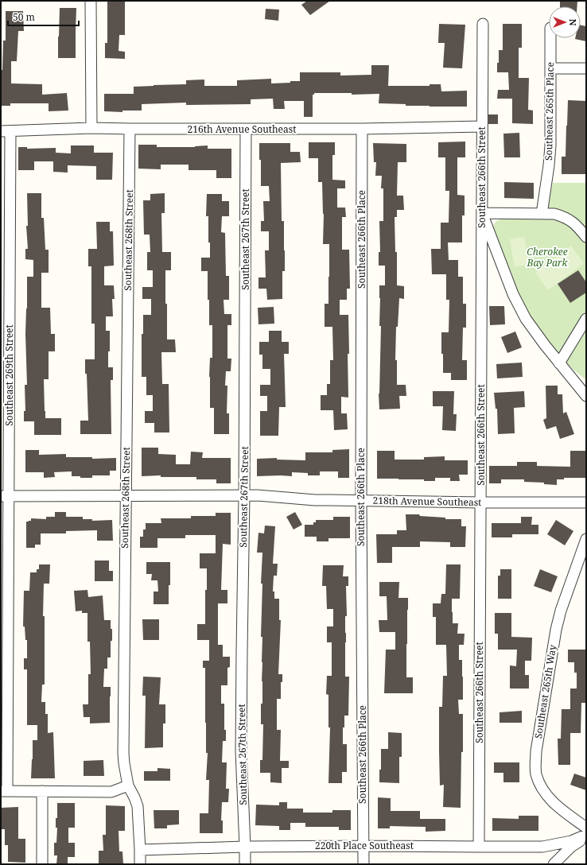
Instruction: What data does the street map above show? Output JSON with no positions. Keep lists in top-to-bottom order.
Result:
{
  "streets": {
    "street": [
      "Southeast 265th Place",
      "216th Avenue Southeast",
      "Southeast 266th Street",
      "Southeast 267th Street",
      "Southeast 266th Place",
      "Southeast 268th Street",
      "Southeast 269th Street",
      "218th Avenue Southeast",
      "Southeast 265th Way",
      "220th Place Southeast"
    ]
  },
  "crossings": [
    ["216th Avenue Southeast", "Southeast 266th Street"],
    ["216th Avenue Southeast", "Southeast 267th Street"],
    ["216th Avenue Southeast", "Southeast 266th Place"],
    ["216th Avenue Southeast", "Southeast 268th Street"],
    ["216th Avenue Southeast", "Southeast 269th Street"],
    ["Southeast 266th Street", "218th Avenue Southeast"],
    ["Southeast 266th Street", "220th Place Southeast"],
    ["Southeast 267th Street", "218th Avenue Southeast"],
    ["Southeast 267th Street", "220th Place Southeast"],
    ["Southeast 266th Place", "218th Avenue Southeast"],
    ["Southeast 266th Place", "220th Place Southeast"],
    ["Southeast 268th Street", "218th Avenue Southeast"],
    ["Southeast 268th Street", "220th Place Southeast"],
    ["Southeast 269th Street", "218th Avenue Southeast"]
  ],
  "parks": ["Cherokee Bay Park"],
  "scale_bar": "50 m",
  "north": "right"
}
